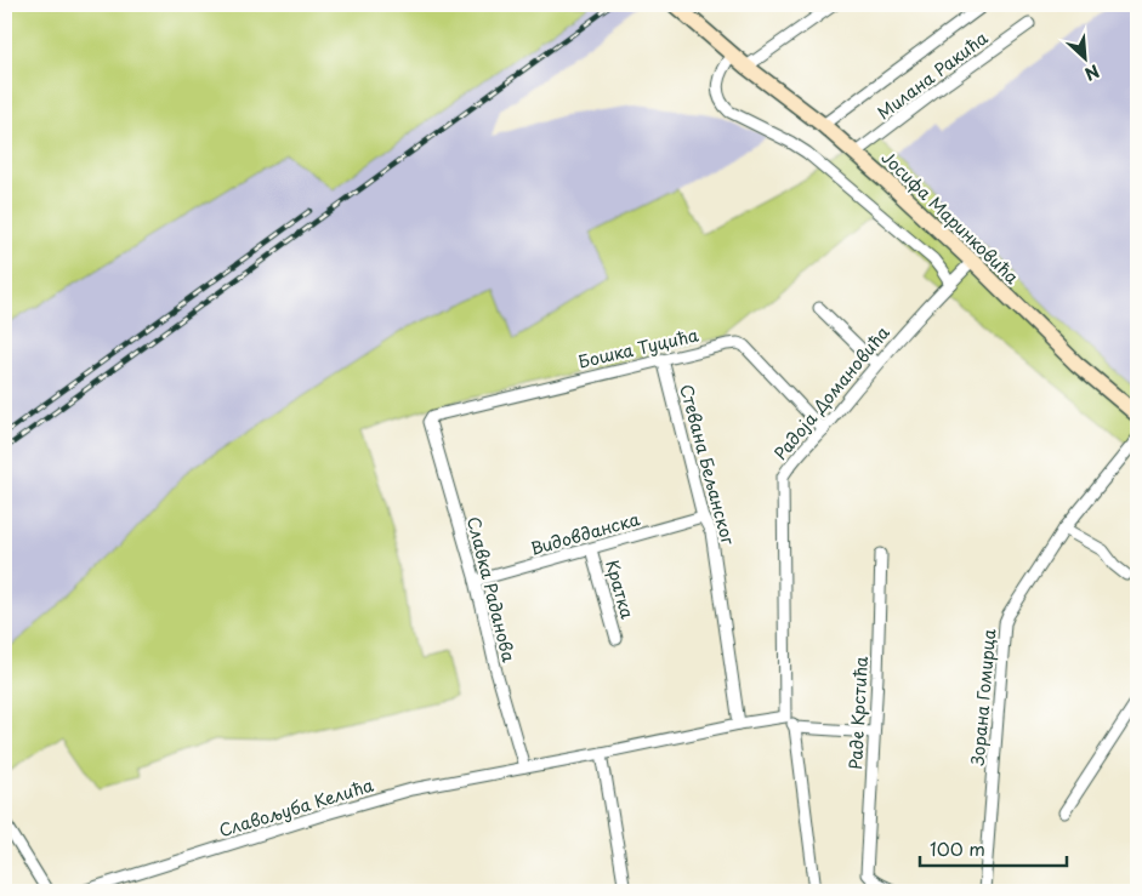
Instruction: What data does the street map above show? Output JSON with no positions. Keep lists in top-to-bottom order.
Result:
{
  "streets": {
    "street": [
      "Милана Ракића",
      "Јосифа Маринковића",
      "Бошка Туцића",
      "Радоја Домановића",
      "Стевана Бељанског",
      "Видовданска",
      "Славка Раданова",
      "Кратка",
      "Зорана Гомирца",
      "Раде Крстића",
      "Славољуба Келића"
    ]
  },
  "crossings": [
    ["Милана Ракића", "Јосифа Маринковића"],
    ["Јосифа Маринковића", "Радоја Домановића"],
    ["Бошка Туцића", "Радоја Домановића"],
    ["Бошка Туцића", "Стевана Бељанског"],
    ["Бошка Туцића", "Славка Раданова"],
    ["Стевана Бељанског", "Видовданска"],
    ["Видовданска", "Славка Раданова"],
    ["Видовданска", "Кратка"],
    ["Славка Раданова", "Славољуба Келића"]
  ],
  "scale_bar": "100 m",
  "north": "bottom right"
}
